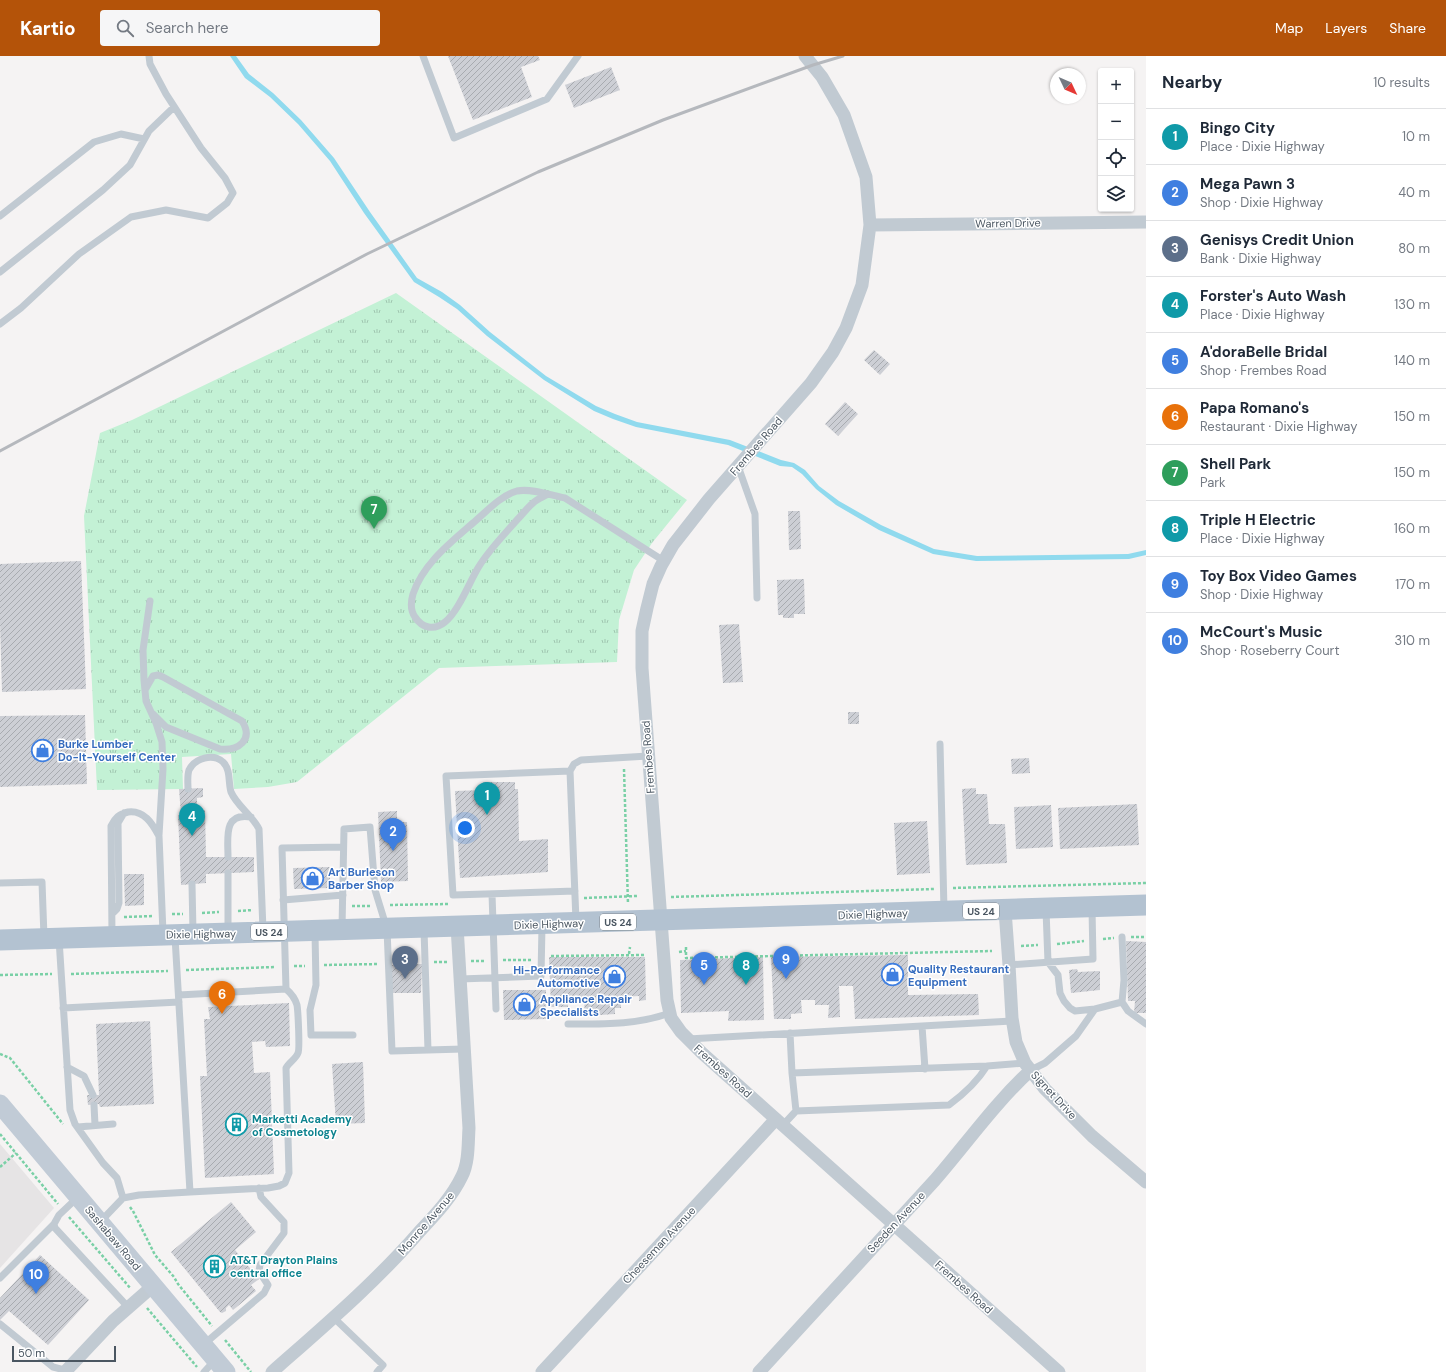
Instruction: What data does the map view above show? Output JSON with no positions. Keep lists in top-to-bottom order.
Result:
{
  "streets": {
    "main road": ["US 24", "Dixie Highway"],
    "street": [
      "Warren Drive",
      "Frembes Road",
      "Signet Drive",
      "Seeden Avenue",
      "Monroe Avenue",
      "Sashabaw Road",
      "Cheeseman Avenue"
    ]
  },
  "crossings": [
    ["Warren Drive", "Frembes Road"],
    ["Frembes Road", "Dixie Highway"],
    ["Frembes Road", "Seeden Avenue"],
    ["Frembes Road", "Cheeseman Avenue"],
    ["Dixie Highway", "Signet Drive"],
    ["Dixie Highway", "Monroe Avenue"],
    ["Signet Drive", "Seeden Avenue"]
  ],
  "places": {
    "shop": [
      "Burke Lumber Do-It-Yourself Center",
      "Art Burleson Barber Shop",
      "Quality Restaurant Equipment",
      "Hi-Performance Automotive",
      "Appliance Repair Specialists"
    ],
    "building": ["Marketti Academy of Cosmetology", "AT&T Drayton Plains central office"]
  },
  "scale_bar": "50 m",
  "north": "bottom right",
  "page": {
    "header": "Kartio",
    "search": "Search here",
    "nav": ["Map", "Layers", "Share"],
    "heading": ["Nearby", "10 results"],
    "map_buttons": ["+", "−"],
    "list": [
      {
        "mark": "1",
        "name": "Bingo City",
        "note": "Place · Dixie Highway",
        "value": "10 m"
      },
      {
        "mark": "2",
        "name": "Mega Pawn 3",
        "note": "Shop · Dixie Highway",
        "value": "40 m"
      },
      {
        "mark": "3",
        "name": "Genisys Credit Union",
        "note": "Bank · Dixie Highway",
        "value": "80 m"
      },
      {
        "mark": "4",
        "name": "Forster's Auto Wash",
        "note": "Place · Dixie Highway",
        "value": "130 m"
      },
      {
        "mark": "5",
        "name": "A'doraBelle Bridal",
        "note": "Shop · Frembes Road",
        "value": "140 m"
      },
      {
        "mark": "6",
        "name": "Papa Romano's",
        "note": "Restaurant · Dixie Highway",
        "value": "150 m"
      },
      {
        "mark": "7",
        "name": "Shell Park",
        "note": "Park",
        "value": "150 m"
      },
      {
        "mark": "8",
        "name": "Triple H Electric",
        "note": "Place · Dixie Highway",
        "value": "160 m"
      },
      {
        "mark": "9",
        "name": "Toy Box Video Games",
        "note": "Shop · Dixie Highway",
        "value": "170 m"
      },
      {
        "mark": "10",
        "name": "McCourt's Music",
        "note": "Shop · Roseberry Court",
        "value": "310 m"
      }
    ],
    "pins": [
      "7",
      "1",
      "4",
      "2",
      "3",
      "9",
      "5",
      "8",
      "6",
      "10"
    ],
    "scale": "50 m"
  }
}
